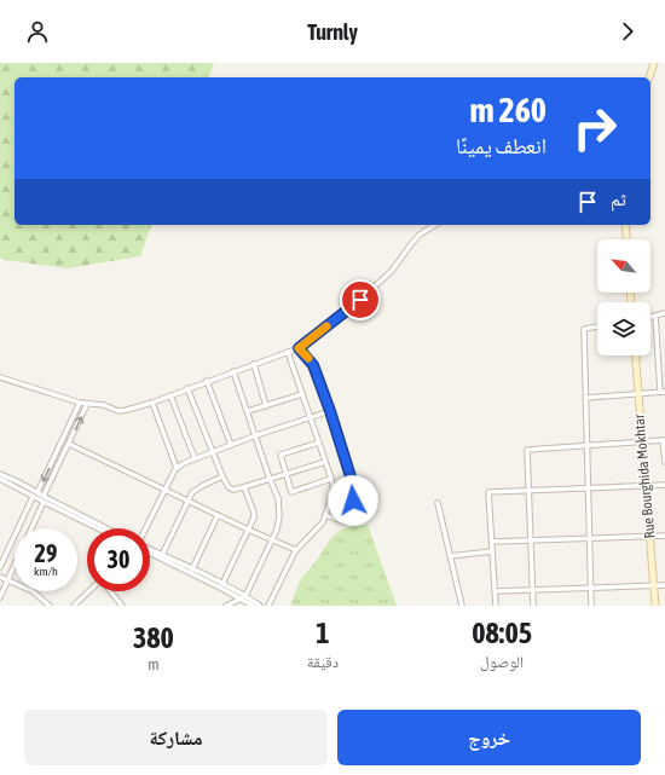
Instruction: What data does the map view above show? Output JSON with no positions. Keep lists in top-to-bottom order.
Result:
{
  "streets": {
    "main road": ["Rue Bourghida Mokhtar"]
  },
  "north": "top left",
  "page": {
    "header": "Turnly",
    "turn": ["260 m", "انعطف يمينًا"],
    "then": "ثم",
    "speed": "29 km/h",
    "limit": "30",
    "eta": [
      "08:05",
      "الوصول",
      "1",
      "دقيقة",
      "380",
      "m"
    ],
    "buttons": ["خروج", "مشاركة"]
  }
}
